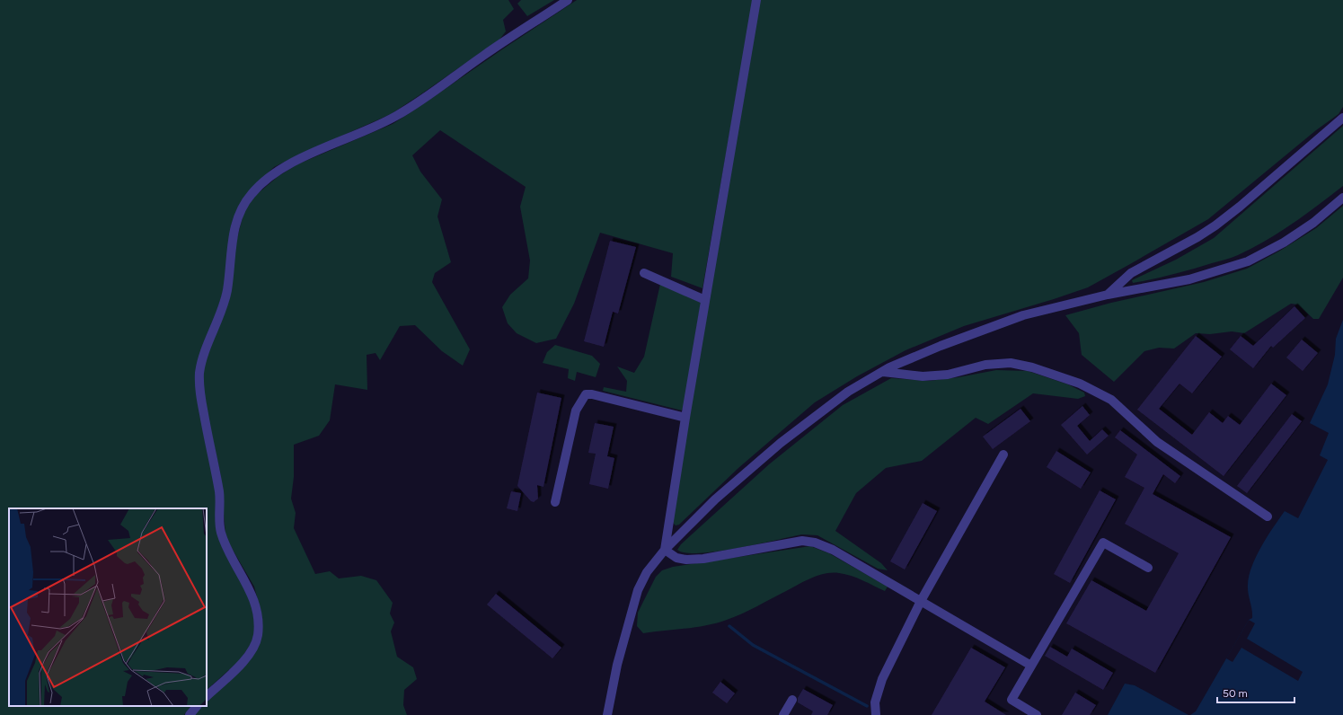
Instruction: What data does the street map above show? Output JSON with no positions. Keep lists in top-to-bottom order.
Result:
{
  "scale_bar": "50 m"
}
